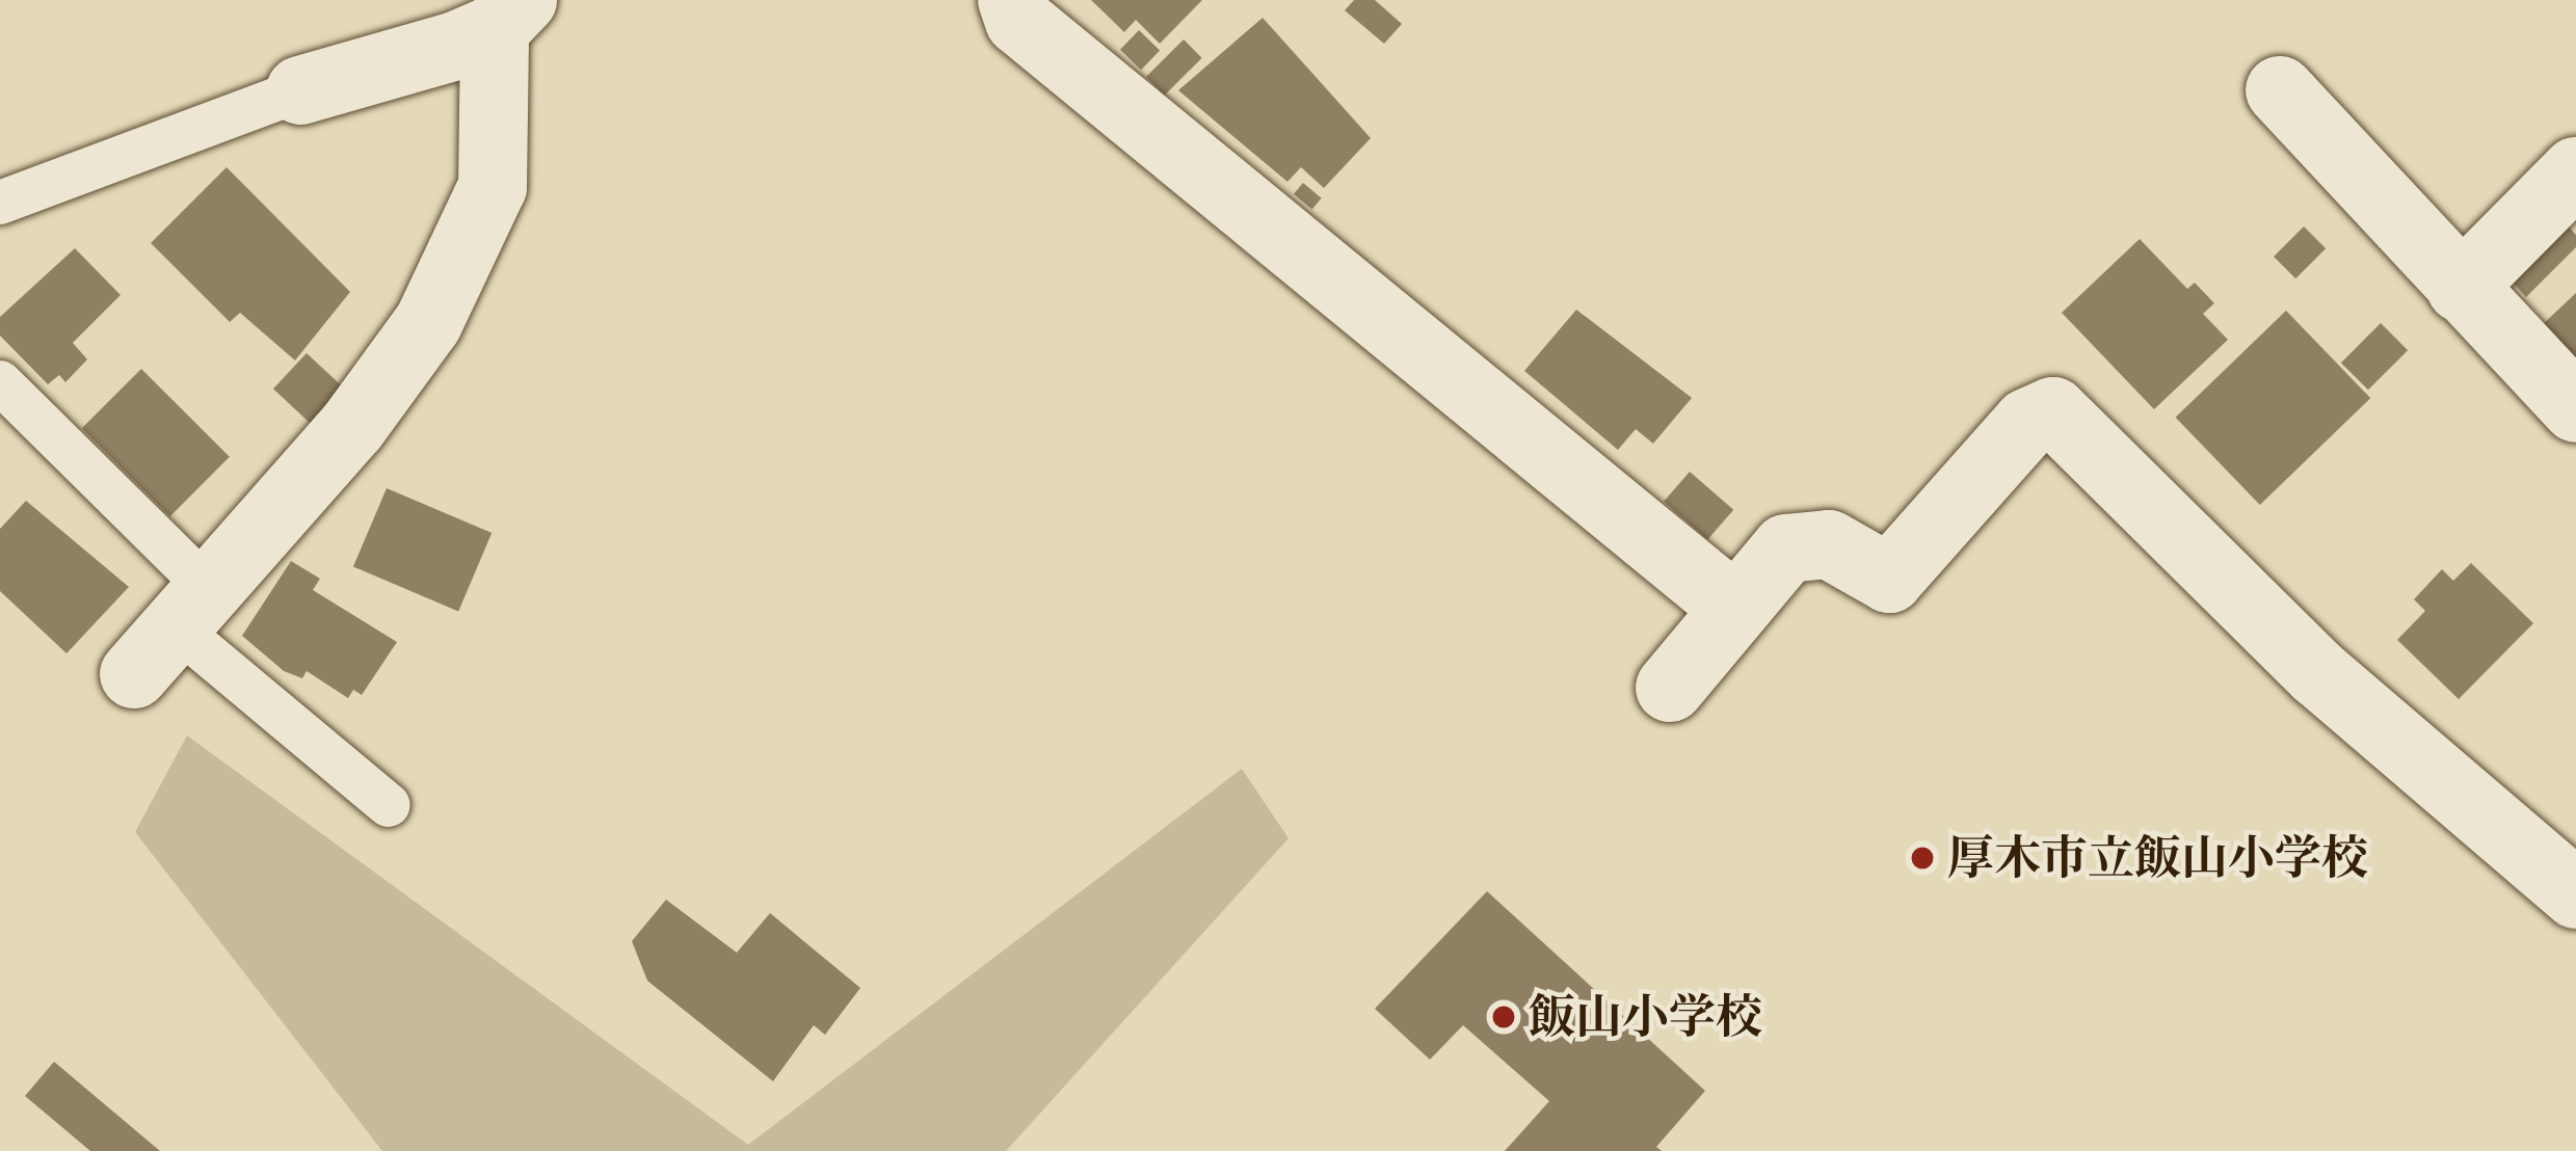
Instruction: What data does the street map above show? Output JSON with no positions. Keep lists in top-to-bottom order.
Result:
{
  "places": ["厚木市立飯山小学校", "飯山小学校"]
}
